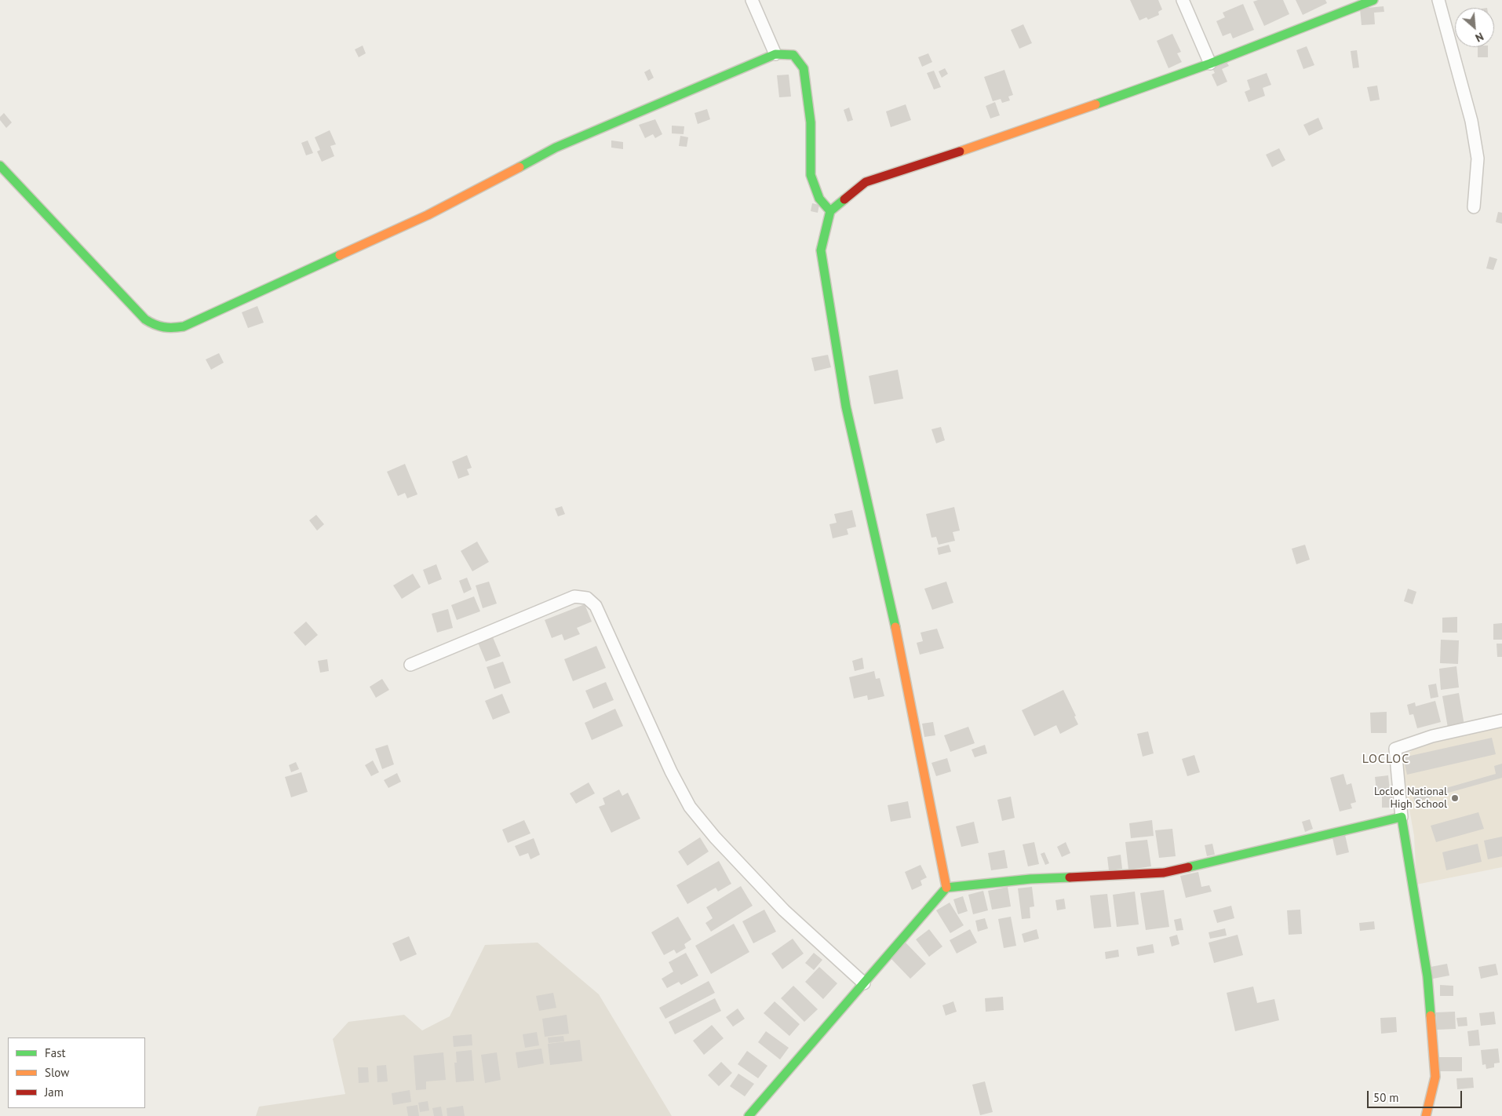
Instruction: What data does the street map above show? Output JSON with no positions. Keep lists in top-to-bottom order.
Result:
{
  "districts": ["LOCLOC"],
  "places": ["Locloc National High School"],
  "legend": ["Fast", "Slow", "Jam"],
  "scale_bar": "50 m",
  "north": "bottom right"
}
